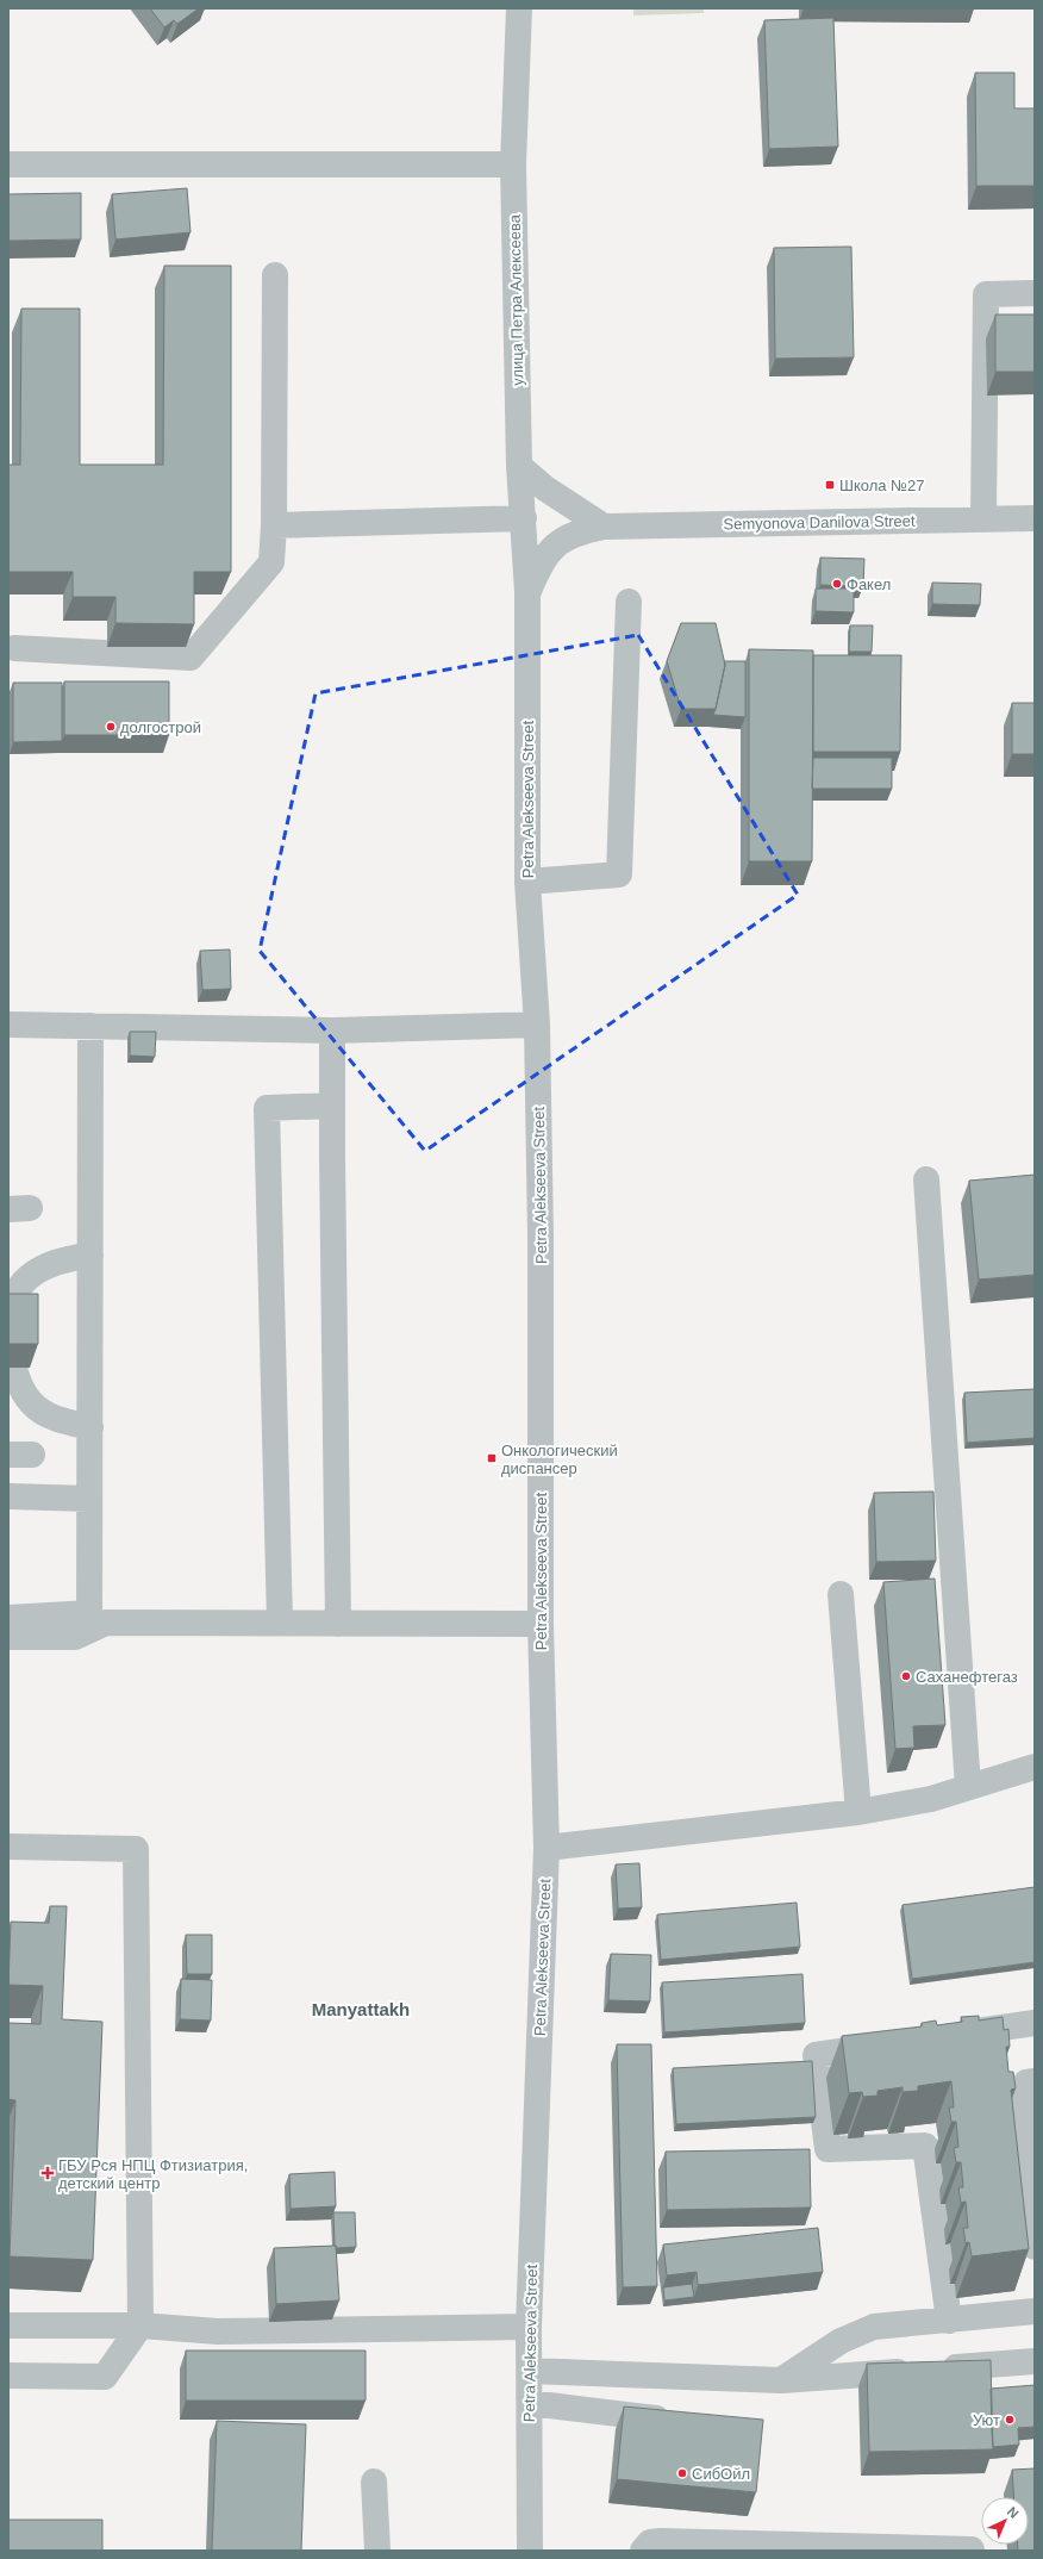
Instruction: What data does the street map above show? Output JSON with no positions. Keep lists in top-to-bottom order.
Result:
{
  "streets": {
    "street": ["улица Петра Алексеева", "Semyonova Danilova Street", "Petra Alekseeva Street"]
  },
  "crossings": [
    ["улица Петра Алексеева", "Semyonova Danilova Street"],
    ["улица Петра Алексеева", "Petra Alekseeva Street"],
    ["Semyonova Danilova Street", "Petra Alekseeva Street"]
  ],
  "districts": ["Manyattakh"],
  "places": {
    "transit": ["Школа №27", "Онкологический диспансер"],
    "other": [
      "Факел",
      "долгострой",
      "Саханефтегаз",
      "Уют",
      "СибОйл"
    ],
    "health": ["ГБУ Рся НПЦ Фтизиатрия, детский центр"]
  },
  "north": "top right"
}
